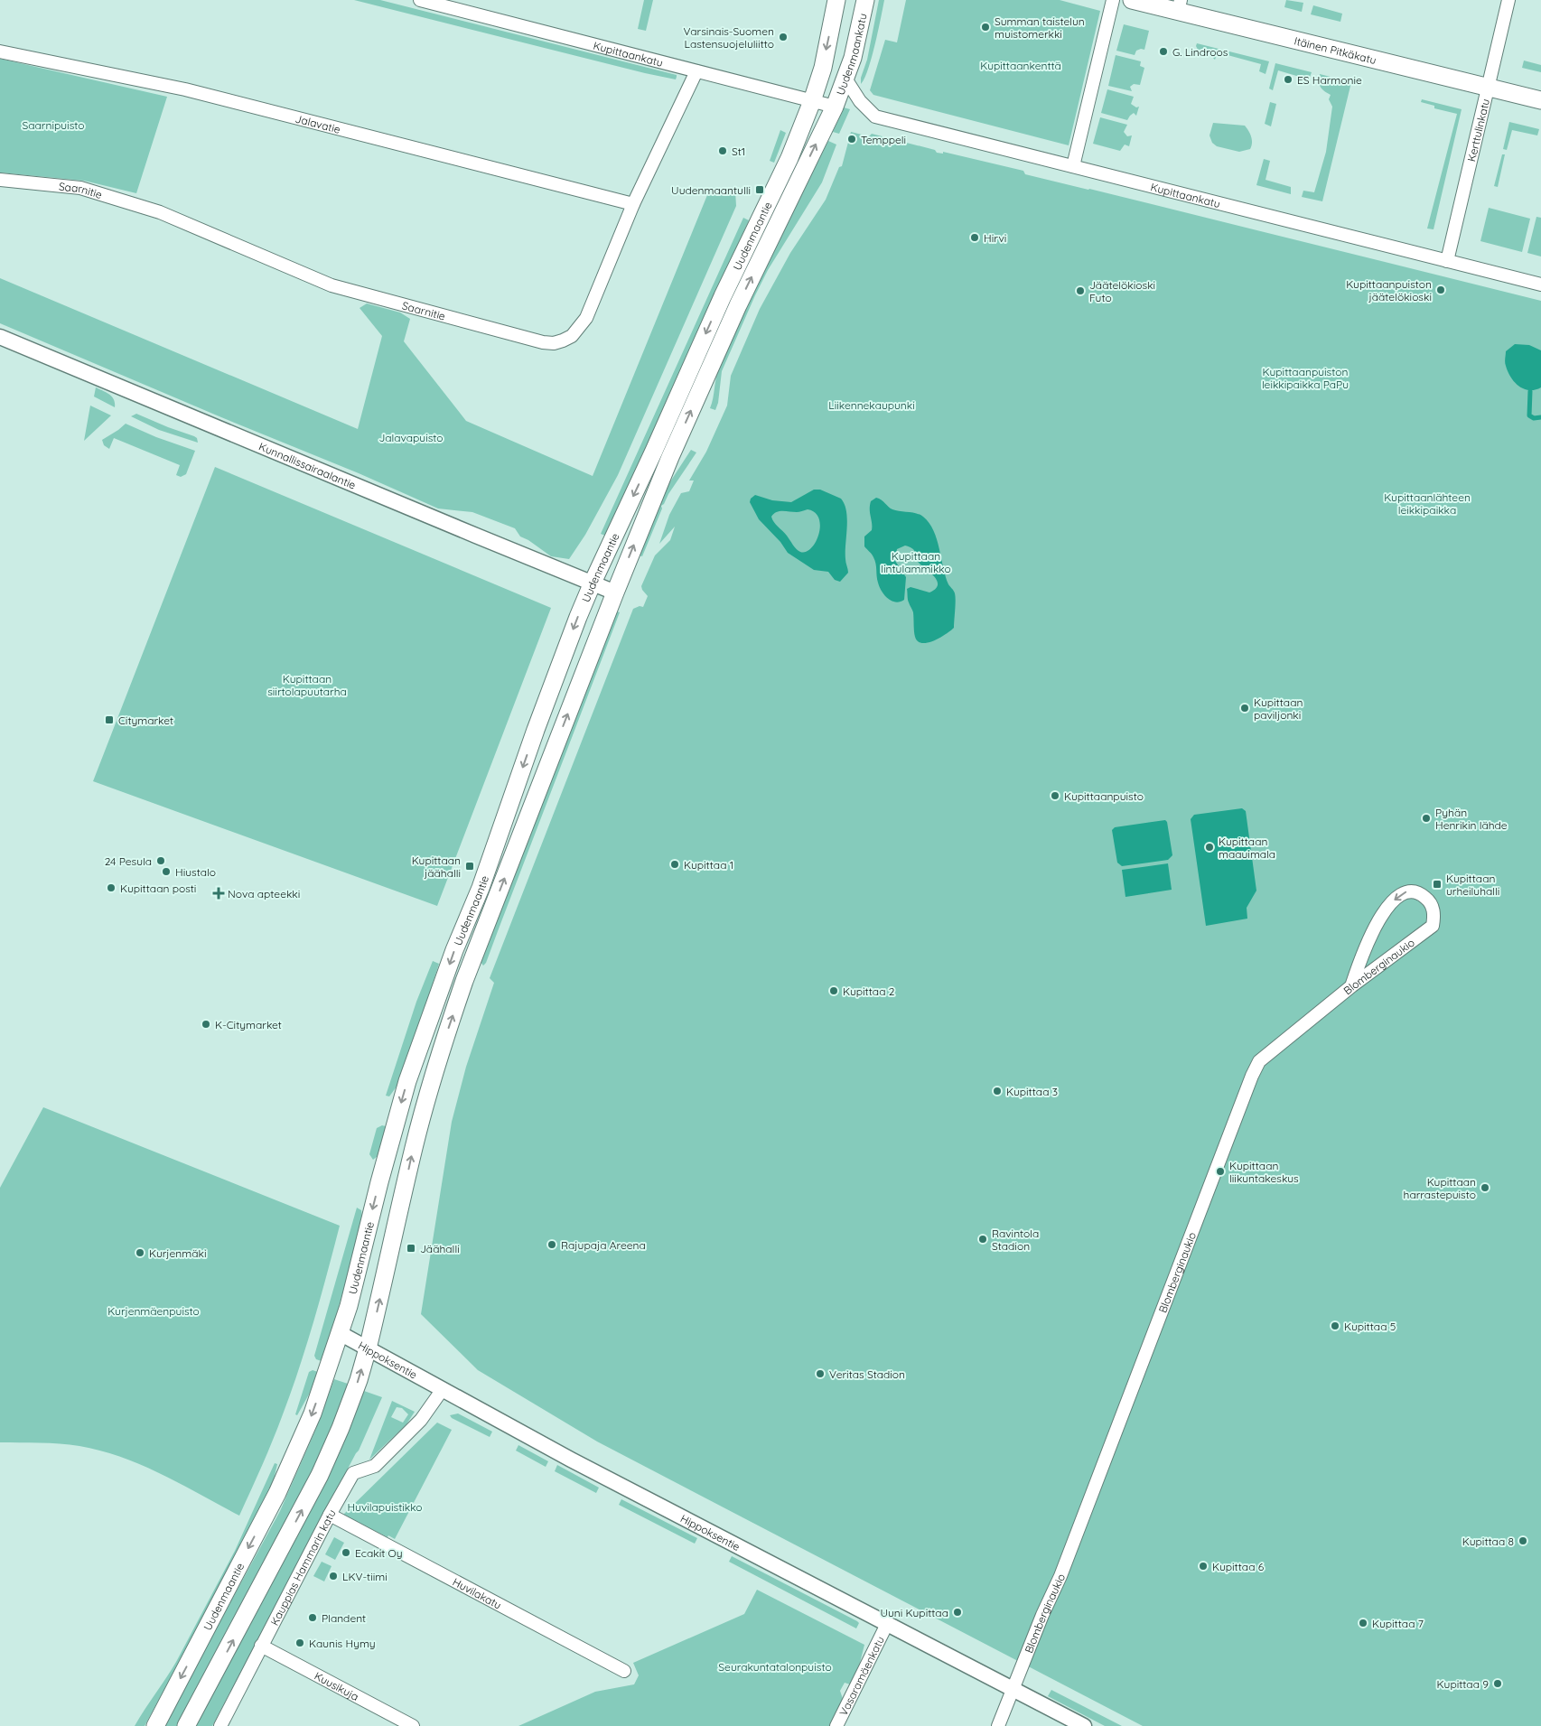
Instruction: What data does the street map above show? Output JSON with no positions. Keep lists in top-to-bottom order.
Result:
{
  "streets": {
    "main road": ["Itäinen Pitkäkatu", "Uudenmaankatu", "Uudenmaantie"],
    "street": [
      "Kupittaankatu",
      "Jalavatie",
      "Kerttulinkatu",
      "Saarnitie",
      "Kunnallissairaalantie",
      "Blomberginaukio",
      "Hippoksentie",
      "Kauppias Hammarin katu",
      "Huvilakatu",
      "Vasaramäenkatu",
      "Kuusikuja"
    ]
  },
  "crossings": [
    ["Itäinen Pitkäkatu", "Kerttulinkatu"],
    ["Kupittaankatu", "Uudenmaankatu"],
    ["Kupittaankatu", "Kerttulinkatu"],
    ["Kupittaankatu", "Saarnitie"],
    ["Kupittaankatu", "Uudenmaantie"],
    ["Uudenmaankatu", "Uudenmaantie"],
    ["Jalavatie", "Saarnitie"],
    ["Uudenmaantie", "Kunnallissairaalantie"],
    ["Uudenmaantie", "Hippoksentie"],
    ["Blomberginaukio", "Hippoksentie"],
    ["Hippoksentie", "Kauppias Hammarin katu"],
    ["Hippoksentie", "Vasaramäenkatu"],
    ["Kauppias Hammarin katu", "Huvilakatu"],
    ["Kauppias Hammarin katu", "Kuusikuja"]
  ],
  "parks": [
    "Kupittaankenttä",
    "Saarnipuisto",
    "Kupittaanpuiston leikkipaikka PaPu",
    "Liikennekaupunki",
    "Jalavapuisto",
    "Kupittaanlähteen leikkipaikka",
    "Kupittaan lintulammikko",
    "Kupittaan siirtolapuutarha",
    "Kurjenmäenpuisto",
    "Huvilapuistikko",
    "Seurakuntatalonpuisto"
  ],
  "places": {
    "other": [
      "Summan taistelun muistomerkki",
      "Varsinais-Suomen Lastensuojeluliitto",
      "G. Lindroos",
      "ES Harmonie",
      "Temppeli",
      "St1",
      "Hirvi",
      "Kupittaanpuiston jäätelökioski",
      "Jäätelökioski Futo",
      "Kupittaan paviljonki",
      "Kupittaanpuisto",
      "Pyhän Henrikin lähde",
      "Kupittaan maauimala",
      "24 Pesula",
      "Kupittaa 1",
      "Hiustalo",
      "Kupittaan posti",
      "Kupittaa 2",
      "K-Citymarket",
      "Kupittaa 3",
      "Kupittaan liikuntakeskus",
      "Kupittaan harrastepuisto",
      "Ravintola Stadion",
      "Rajupaja Areena",
      "Kurjenmäki",
      "Kupittaa 5",
      "Veritas Stadion",
      "Kupittaa 8",
      "Ecakit Oy",
      "Kupittaa 6",
      "LKV-tiimi",
      "Uuni Kupittaa",
      "Plandent",
      "Kupittaa 7",
      "Kaunis Hymy",
      "Kupittaa 9"
    ],
    "transit": [
      "Uudenmaantulli",
      "Citymarket",
      "Kupittaan jäähalli",
      "Kupittaan urheiluhalli",
      "Jäähalli"
    ],
    "health": ["Nova apteekki"]
  }
}
